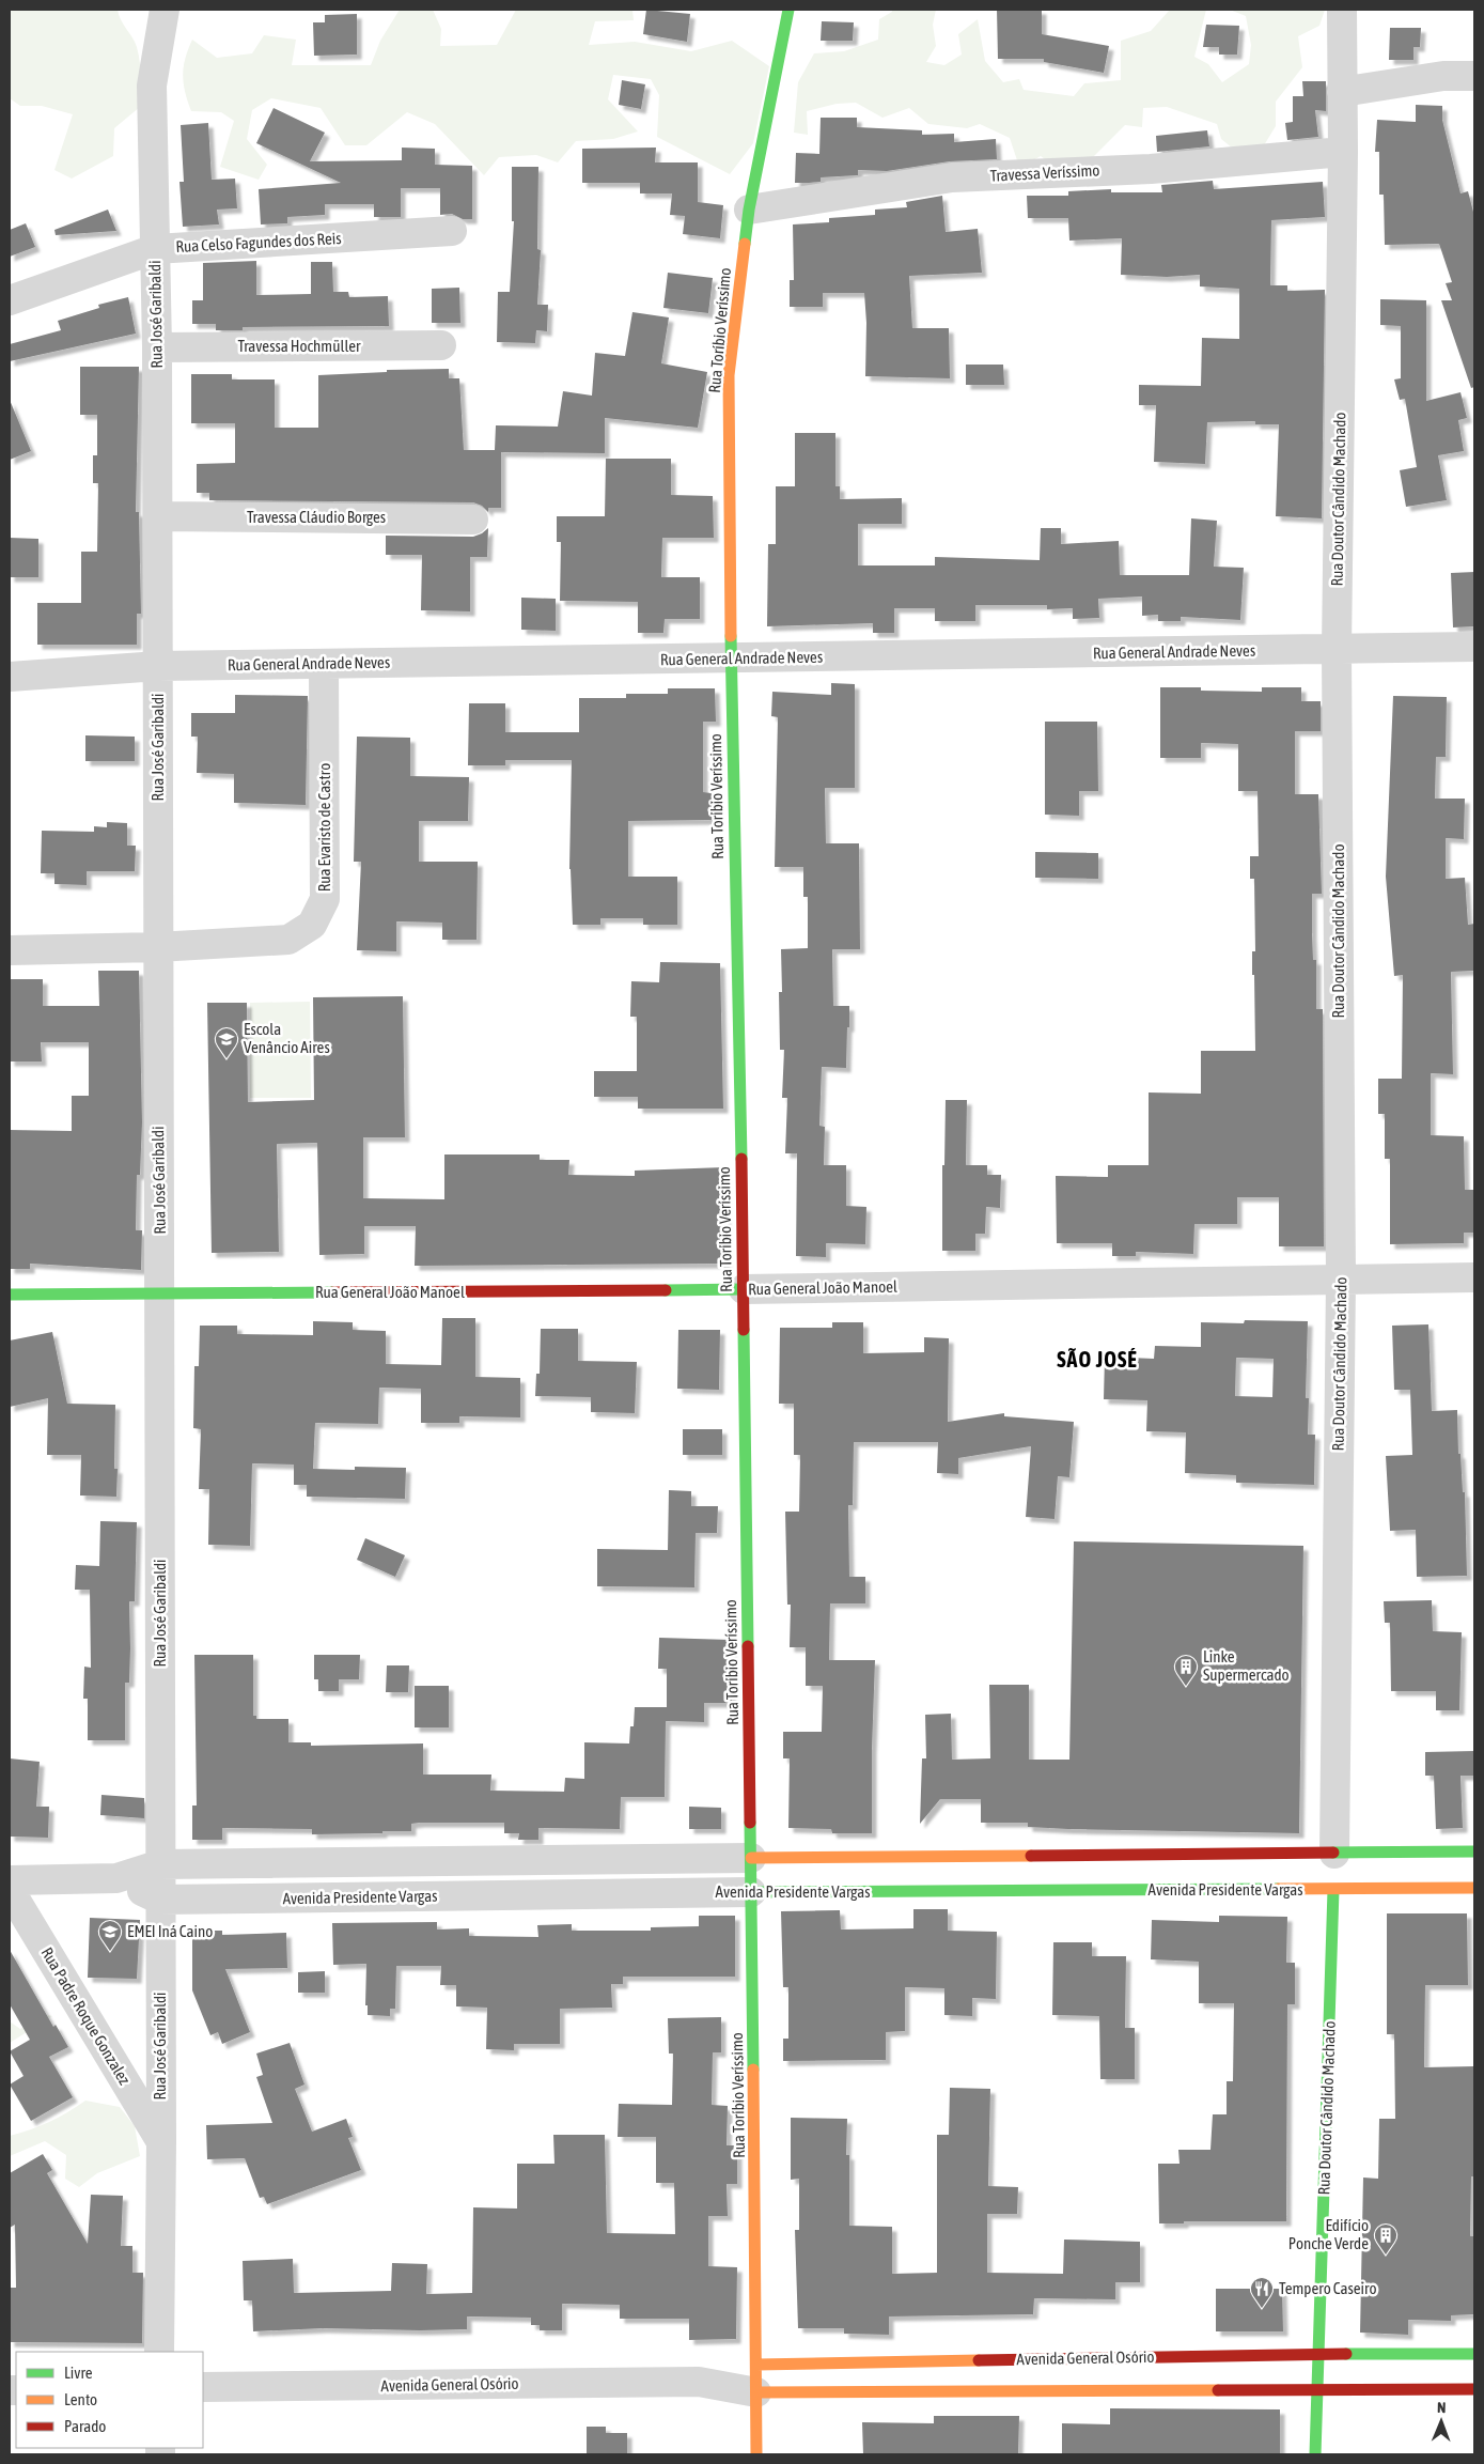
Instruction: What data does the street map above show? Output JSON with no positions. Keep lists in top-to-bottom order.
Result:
{
  "streets": {
    "main road": [
      "Rua Toríbio Veríssimo",
      "Rua Doutor Cândido Machado",
      "Rua General João Manoel",
      "Avenida Presidente Vargas",
      "Avenida General Osório"
    ],
    "street": [
      "Travessa Veríssimo",
      "Rua Celso Fagundes dos Reis",
      "Rua José Garibaldi",
      "Travessa Hochmüller",
      "Travessa Cláudio Borges",
      "Rua General Andrade Neves",
      "Rua Evaristo de Castro",
      "Rua Padre Roque Gonzalez"
    ]
  },
  "crossings": [
    ["Travessa Veríssimo", "Rua Toríbio Veríssimo"],
    ["Travessa Veríssimo", "Rua Doutor Cândido Machado"],
    ["Rua Celso Fagundes dos Reis", "Rua José Garibaldi"],
    ["Rua José Garibaldi", "Travessa Hochmüller"],
    ["Rua José Garibaldi", "Travessa Cláudio Borges"],
    ["Rua José Garibaldi", "Rua General Andrade Neves"],
    ["Rua José Garibaldi", "Rua Evaristo de Castro"],
    ["Rua José Garibaldi", "Rua General João Manoel"],
    ["Rua José Garibaldi", "Avenida Presidente Vargas"],
    ["Rua José Garibaldi", "Rua Padre Roque Gonzalez"],
    ["Rua Toríbio Veríssimo", "Rua General Andrade Neves"],
    ["Rua Toríbio Veríssimo", "Rua General João Manoel"],
    ["Rua Toríbio Veríssimo", "Avenida Presidente Vargas"],
    ["Rua Toríbio Veríssimo", "Avenida General Osório"],
    ["Rua Doutor Cândido Machado", "Rua General Andrade Neves"],
    ["Rua Doutor Cândido Machado", "Rua General João Manoel"],
    ["Rua Doutor Cândido Machado", "Avenida Presidente Vargas"],
    ["Rua Doutor Cândido Machado", "Avenida General Osório"],
    ["Rua General Andrade Neves", "Rua Evaristo de Castro"]
  ],
  "districts": ["SÃO JOSÉ"],
  "places": {
    "school or university": ["Escola Venâncio Aires", "EMEI Iná Caino"],
    "building": ["Linke Supermercado", "Edifício Ponche Verde"],
    "restaurant": ["Tempero Caseiro"]
  },
  "legend": ["Livre", "Lento", "Parado"],
  "north": "top"
}
